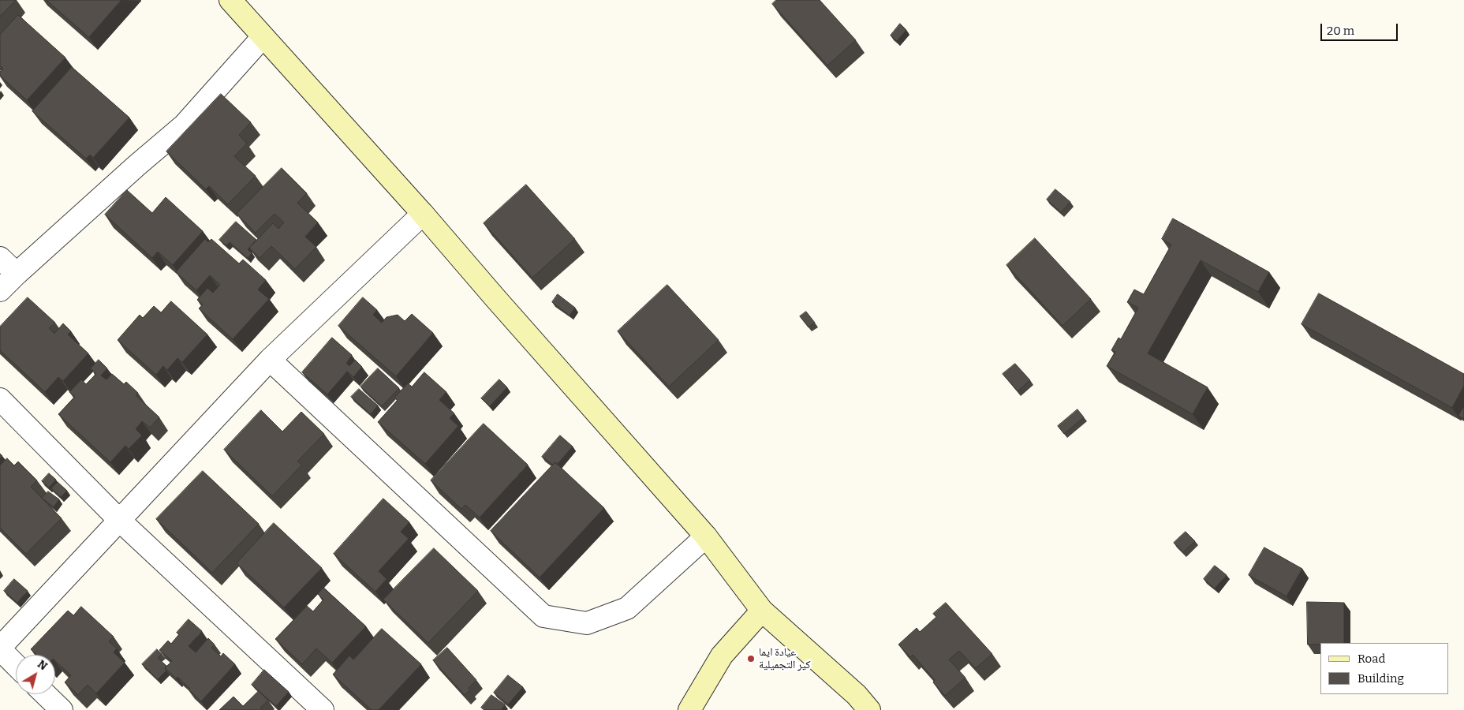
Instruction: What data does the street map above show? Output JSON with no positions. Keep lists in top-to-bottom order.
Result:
{
  "places": ["عيادة ايما كير التجميلية"],
  "legend": ["Road", "Building"],
  "scale_bar": "20 m",
  "north": "top right"
}
